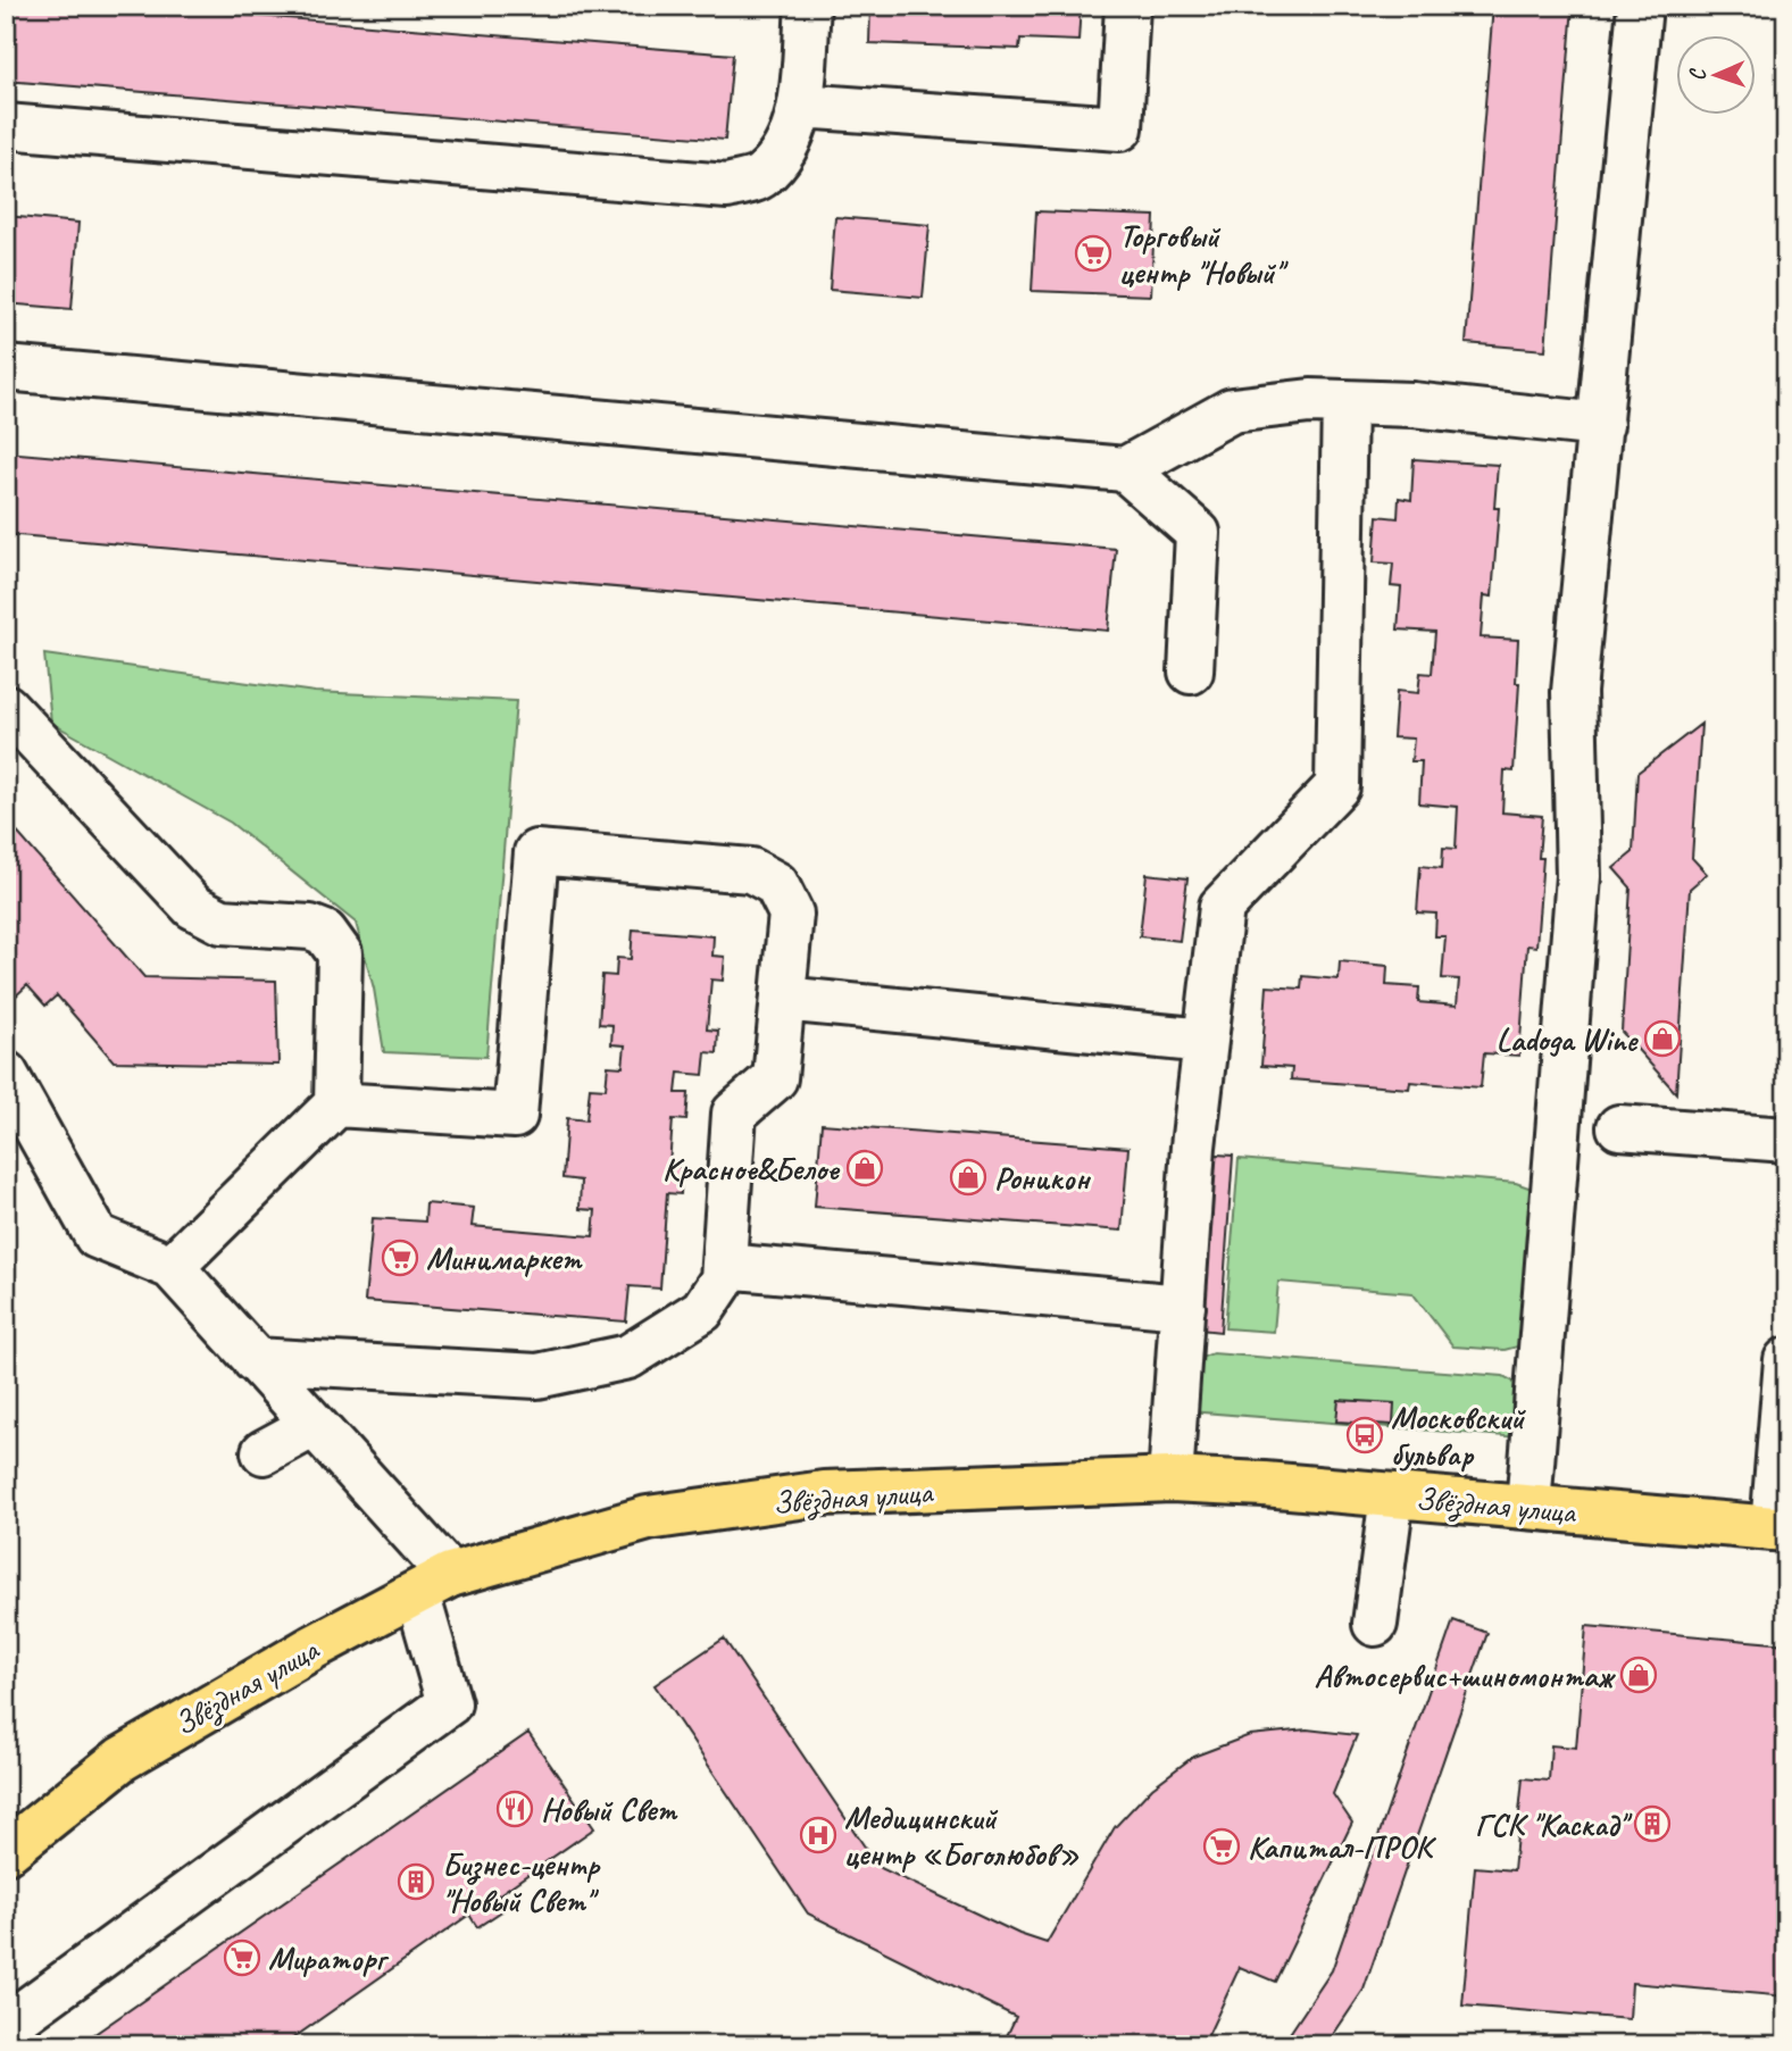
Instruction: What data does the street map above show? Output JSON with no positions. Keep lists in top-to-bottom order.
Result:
{
  "streets": {
    "main road": ["Звёздная улица"]
  },
  "places": {
    "supermarket": [
      "Торговый центр \"Новый\"",
      "Минимаркет",
      "Капитал-ПРОК",
      "Мираторг"
    ],
    "shop": [
      "Ladoga Wine",
      "Красное&Белое",
      "Роникон",
      "Автосервис+шиномонтаж"
    ],
    "bus stop": ["Московский бульвар"],
    "restaurant": ["Новый Свет"],
    "building": ["ГСК \"Каскад\"", "Бизнес-центр \"Новый Свет\""],
    "hospital": ["Медицинский центр «Боголюбов»"]
  },
  "north": "left"
}
